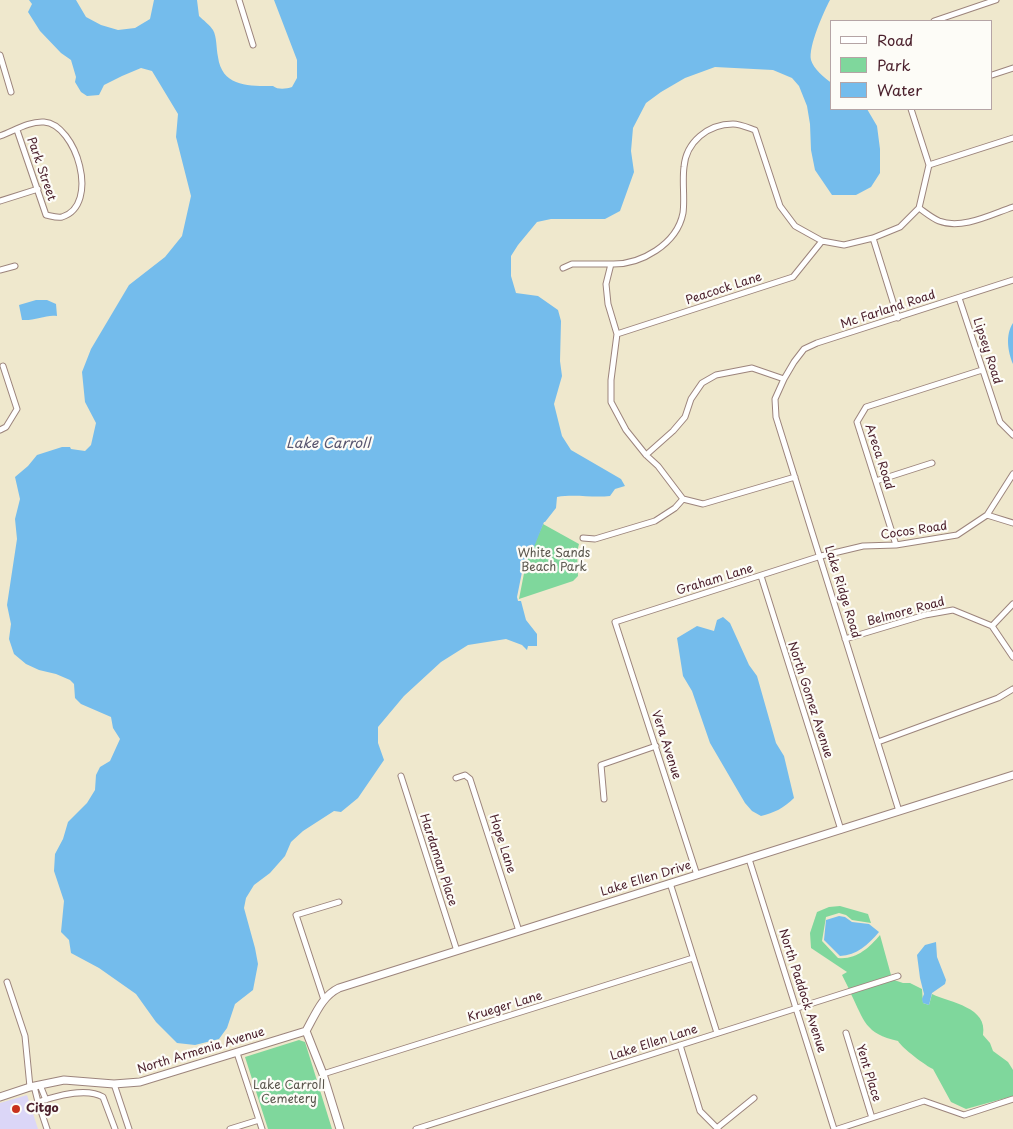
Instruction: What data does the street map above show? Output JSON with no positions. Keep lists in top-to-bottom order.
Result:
{
  "streets": {
    "street": [
      "Park Street",
      "Peacock Lane",
      "Mc Farland Road",
      "Lipsey Road",
      "Areca Road",
      "Cocos Road",
      "Graham Lane",
      "Lake Ridge Road",
      "Belmore Road",
      "North Gomez Avenue",
      "Vera Avenue",
      "Hope Lane",
      "Hardaman Place",
      "Lake Ellen Drive",
      "North Paddock Avenue",
      "Krueger Lane",
      "Lake Ellen Lane",
      "North Armenia Avenue",
      "Yent Place"
    ]
  },
  "crossings": [
    ["Mc Farland Road", "Lipsey Road"],
    ["Mc Farland Road", "Lake Ridge Road"],
    ["Lipsey Road", "Areca Road"],
    ["Areca Road", "Cocos Road"],
    ["Cocos Road", "Graham Lane"],
    ["Cocos Road", "Lake Ridge Road"],
    ["Graham Lane", "Lake Ridge Road"],
    ["Graham Lane", "North Gomez Avenue"],
    ["Graham Lane", "Vera Avenue"],
    ["Lake Ridge Road", "Belmore Road"],
    ["Lake Ridge Road", "Lake Ellen Drive"],
    ["North Gomez Avenue", "Lake Ellen Drive"],
    ["Vera Avenue", "Lake Ellen Drive"],
    ["Hope Lane", "Lake Ellen Drive"],
    ["Hardaman Place", "Lake Ellen Drive"],
    ["Lake Ellen Drive", "North Paddock Avenue"],
    ["Lake Ellen Drive", "North Armenia Avenue"],
    ["North Paddock Avenue", "Lake Ellen Lane"]
  ],
  "water": ["Lake Carroll"],
  "parks": ["White Sands Beach Park", "Lake Carroll Cemetery"],
  "places": ["Citgo"],
  "legend": ["Road", "Park", "Water"]
}
